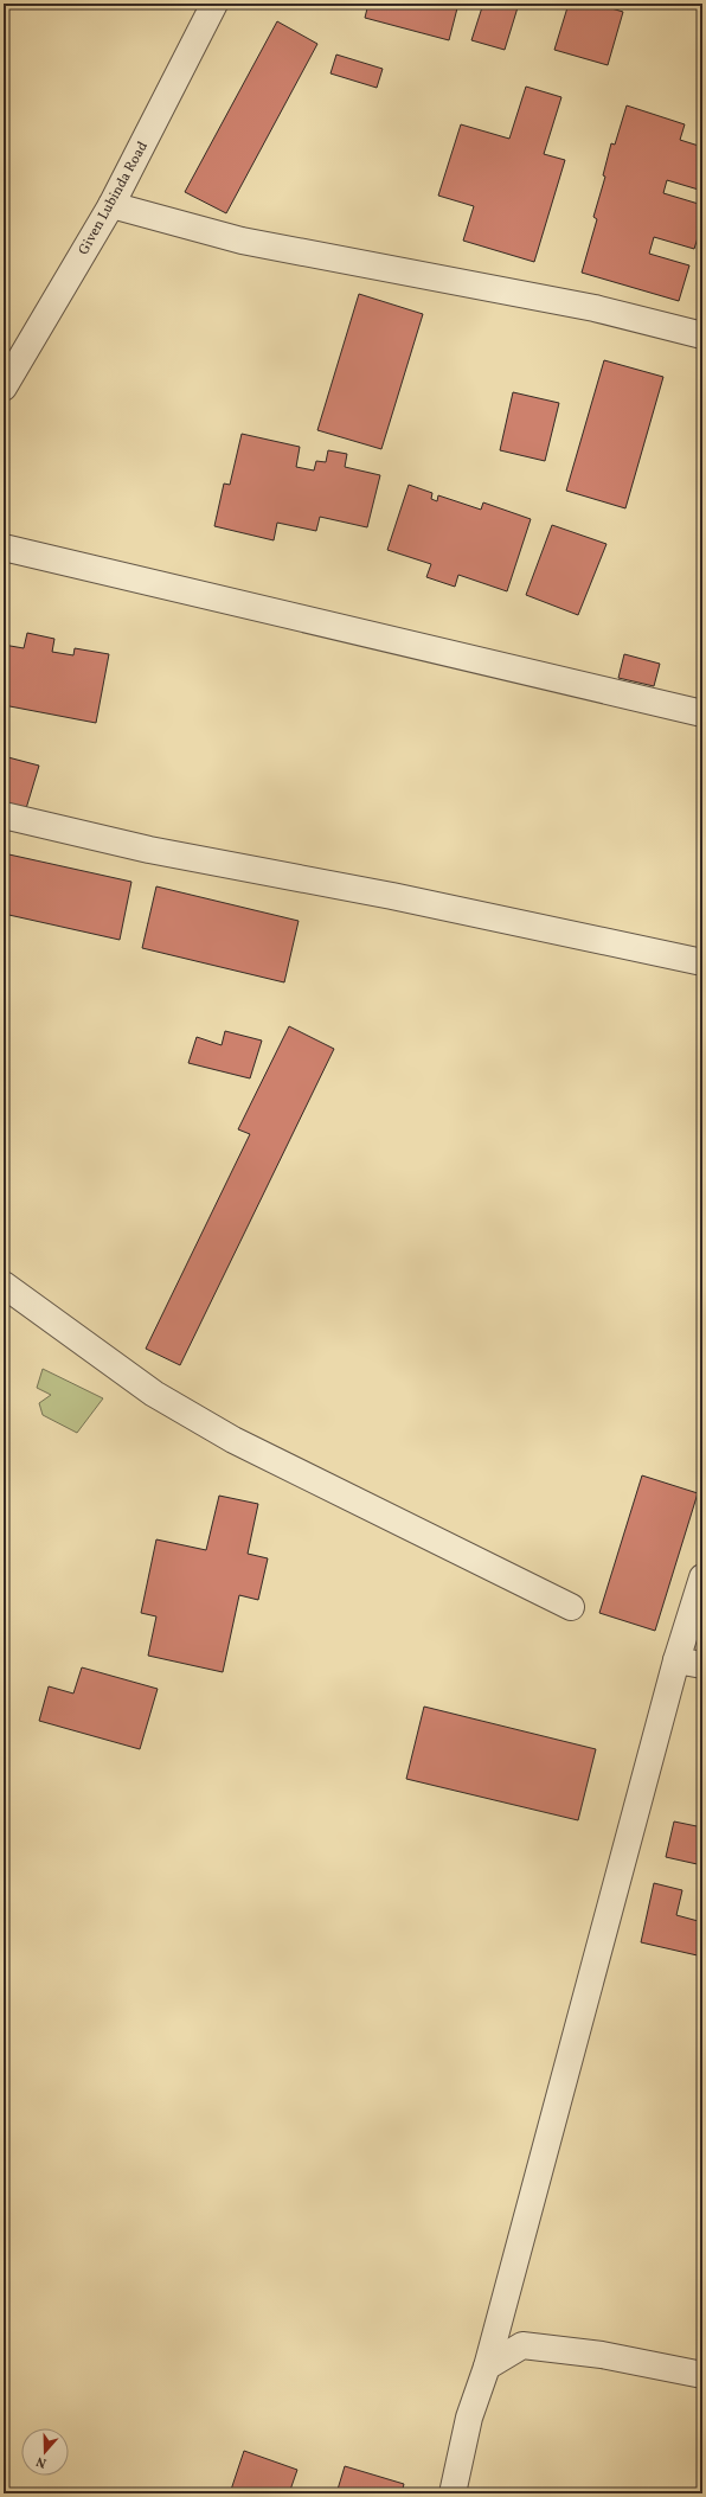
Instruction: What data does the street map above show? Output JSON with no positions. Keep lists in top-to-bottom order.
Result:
{
  "streets": {
    "street": ["Given Lubinda Road"]
  },
  "north": "bottom"
}
